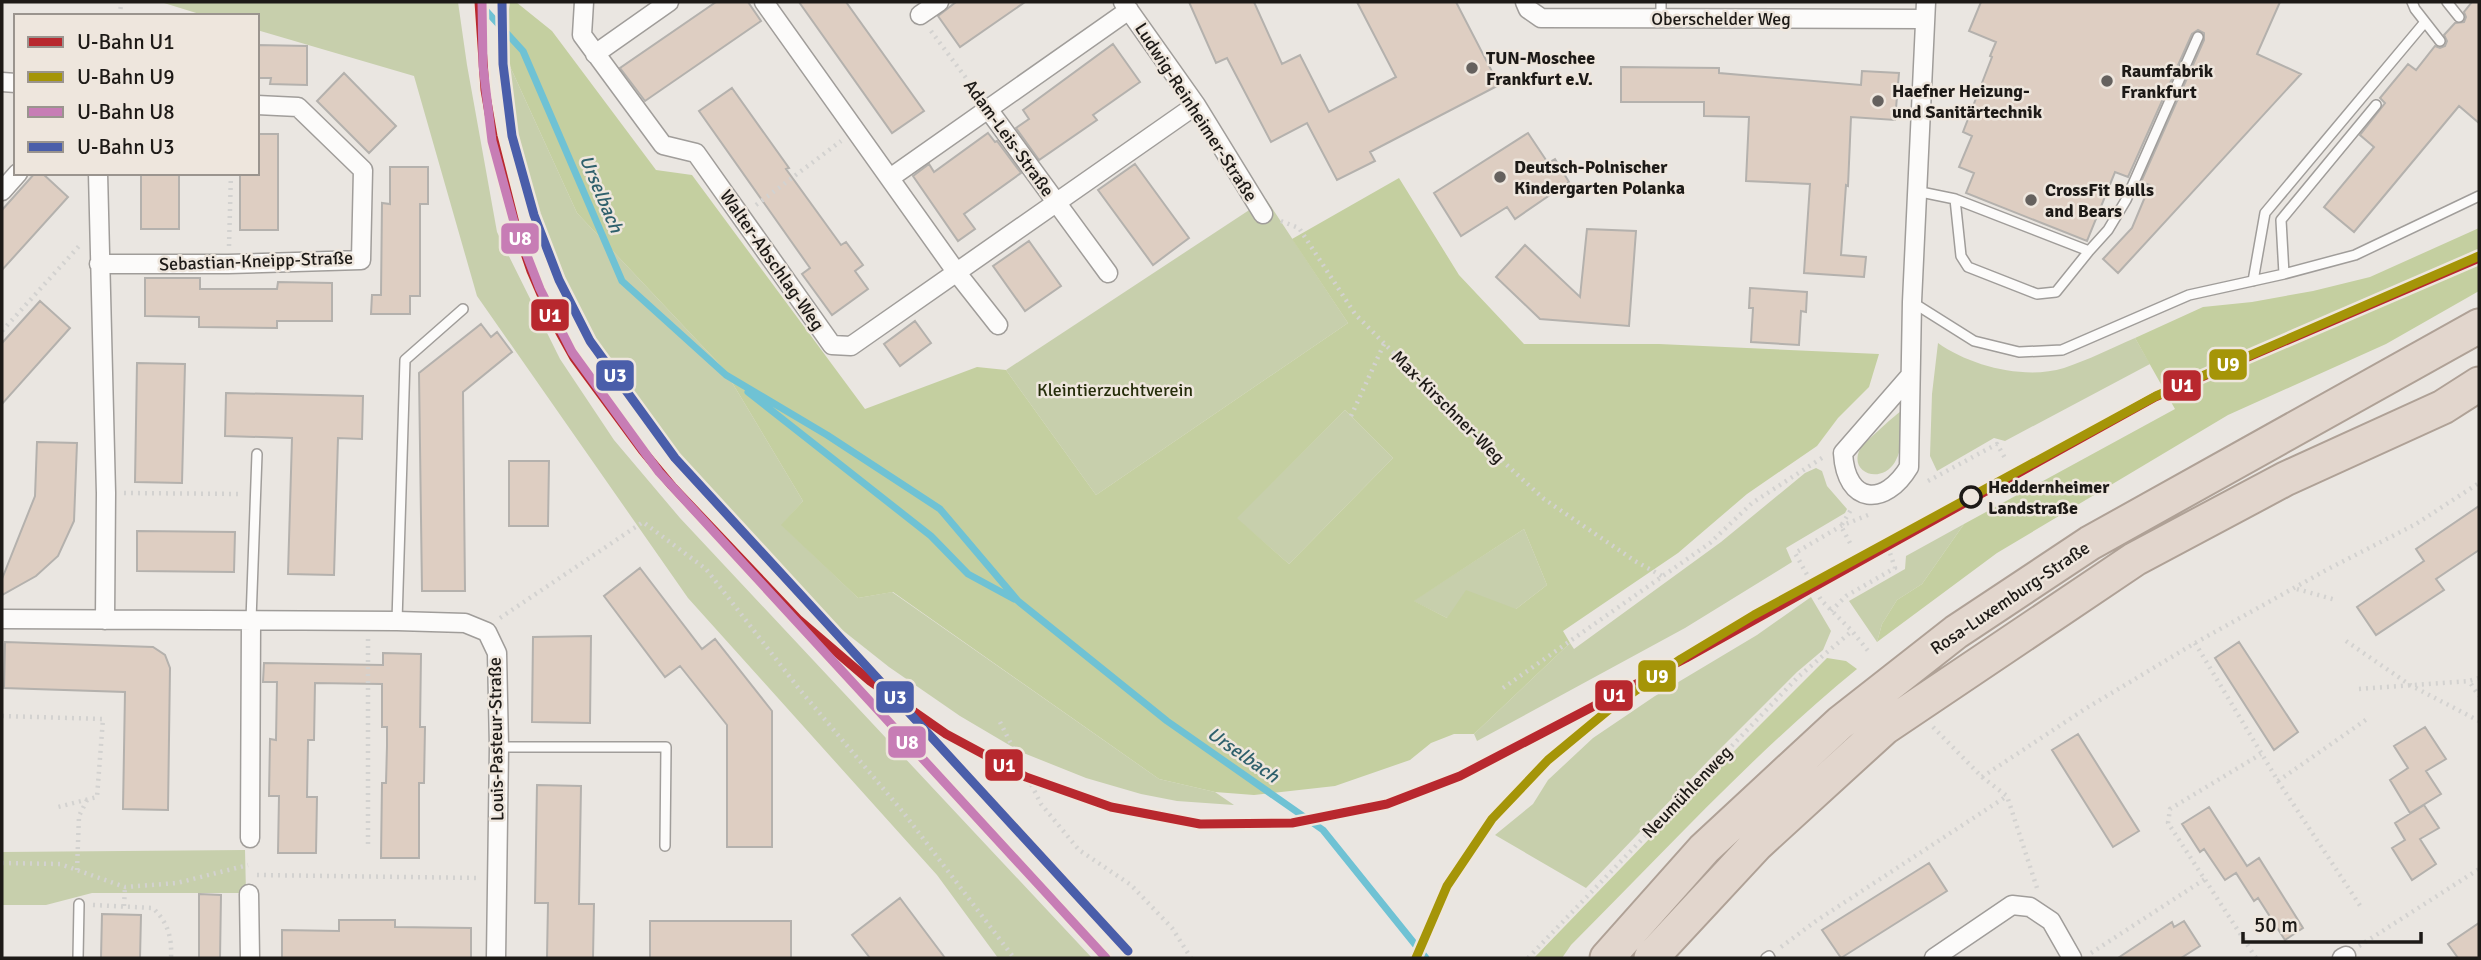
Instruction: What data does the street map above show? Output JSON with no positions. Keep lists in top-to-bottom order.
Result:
{
  "streets": {
    "highway": ["Rosa-Luxemburg-Straße"],
    "street": [
      "Oberschelder Weg",
      "Ludwig-Reinheimer-Straße",
      "Adam-Leis-Straße",
      "Walter-Abschlag-Weg",
      "Sebastian-Kneipp-Straße",
      "Louis-Pasteur-Straße"
    ],
    "path": ["Max-Kirschner-Weg", "Neumühlenweg"]
  },
  "crossings": [
    ["Ludwig-Reinheimer-Straße", "Adam-Leis-Straße"],
    ["Ludwig-Reinheimer-Straße", "Walter-Abschlag-Weg"],
    ["Ludwig-Reinheimer-Straße", "Max-Kirschner-Weg"],
    ["Adam-Leis-Straße", "Walter-Abschlag-Weg"]
  ],
  "water": ["Urselbach"],
  "parks": ["Kleintierzuchtverein"],
  "places": [
    "TUN-Moschee Frankfurt e.V.",
    "Raumfabrik Frankfurt",
    "Haefner Heizung- und Sanitärtechnik",
    "Deutsch-Polnischer Kindergarten Polanka",
    "CrossFit Bulls and Bears",
    "Heddernheimer Landstraße"
  ],
  "lines": [
    "metro line U1",
    "metro line U8",
    "metro line U3",
    "metro line U9"
  ],
  "legend": [
    "U-Bahn U1",
    "U-Bahn U9",
    "U-Bahn U8",
    "U-Bahn U3"
  ],
  "scale_bar": "50 m"
}
